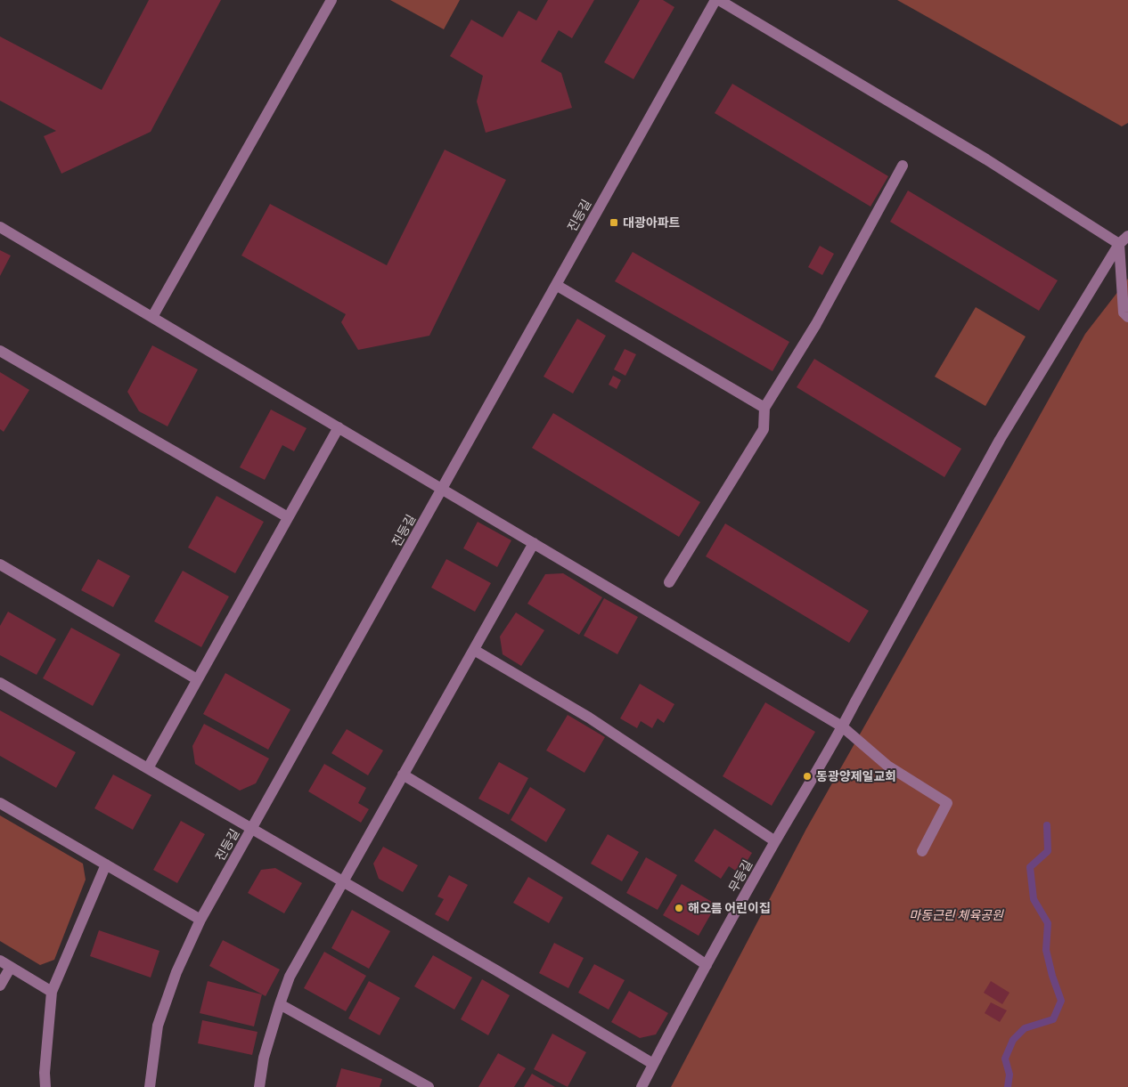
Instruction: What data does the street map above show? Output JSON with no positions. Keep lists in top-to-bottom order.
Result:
{
  "streets": {
    "street": ["진등길", "무등길"]
  },
  "parks": ["마동근린 체육공원"],
  "places": {
    "transit": ["대광아파트"],
    "other": ["동광양제일교회", "해오름 어린이집"]
  }
}
